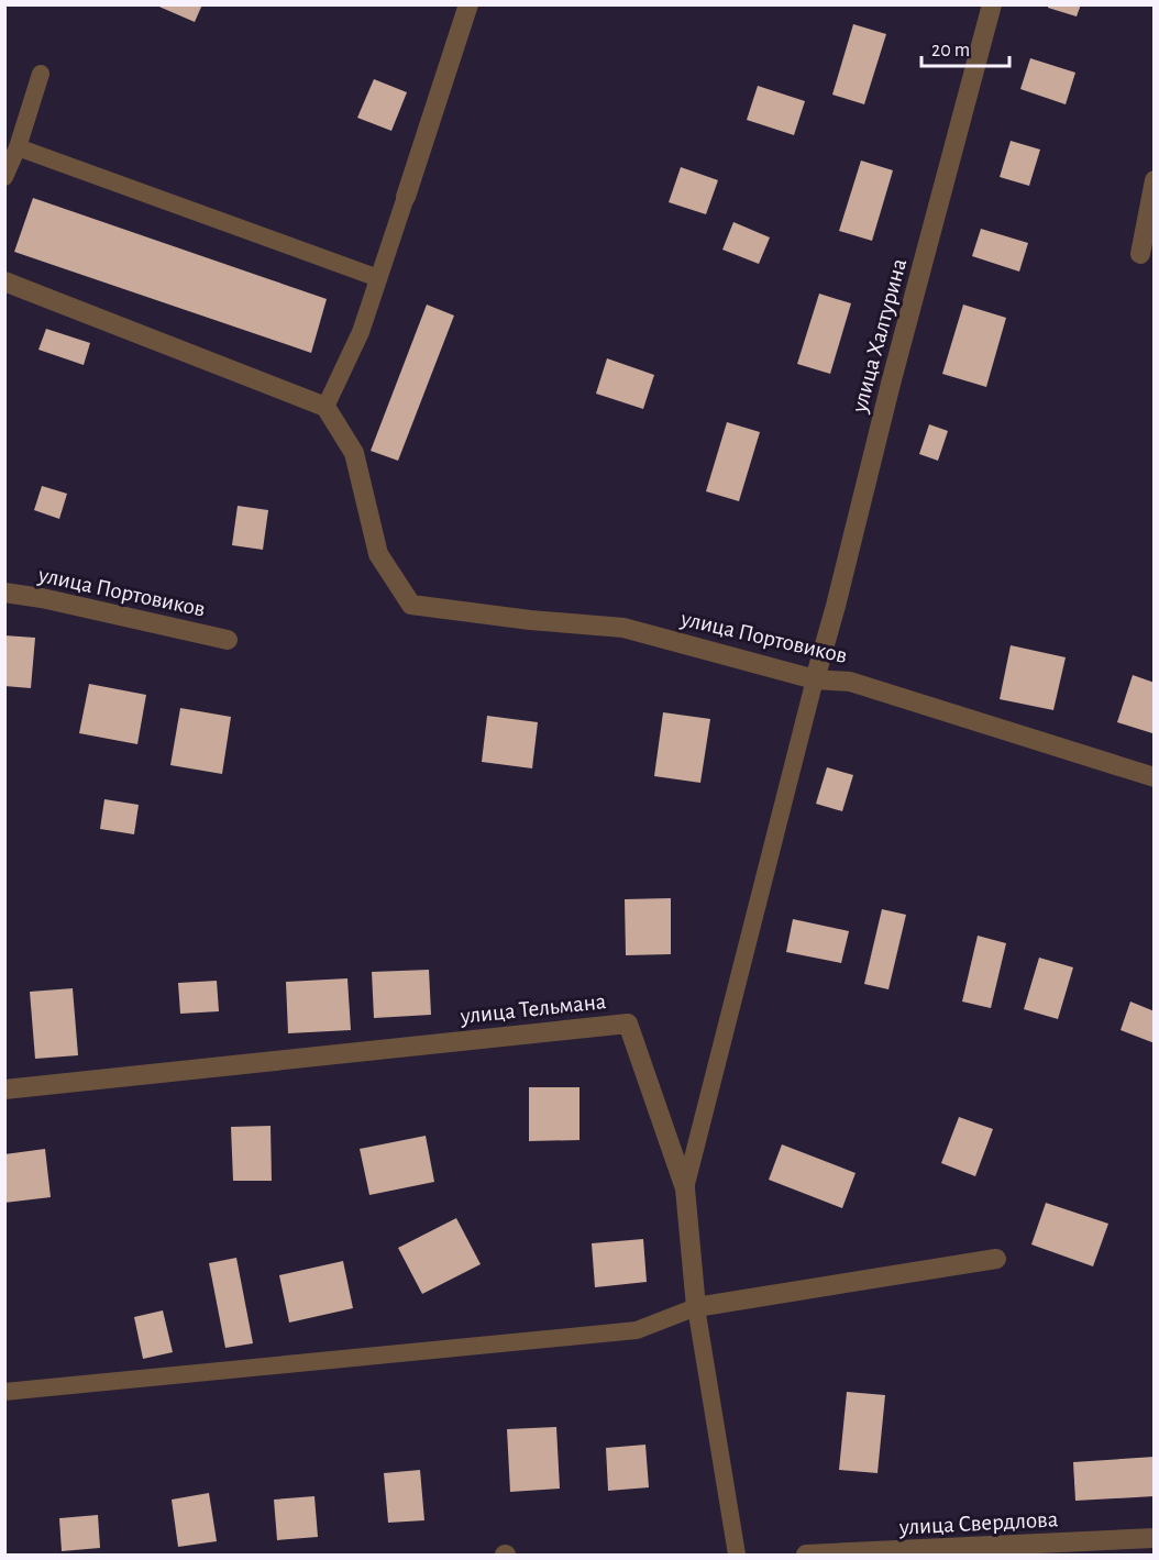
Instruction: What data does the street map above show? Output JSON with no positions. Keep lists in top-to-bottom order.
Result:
{
  "streets": {
    "street": [
      "улица Халтурина",
      "улица Портовиков",
      "улица Тельмана",
      "улица Свердлова"
    ]
  },
  "crossings": [
    ["улица Халтурина", "улица Портовиков"]
  ],
  "scale_bar": "20 m"
}
